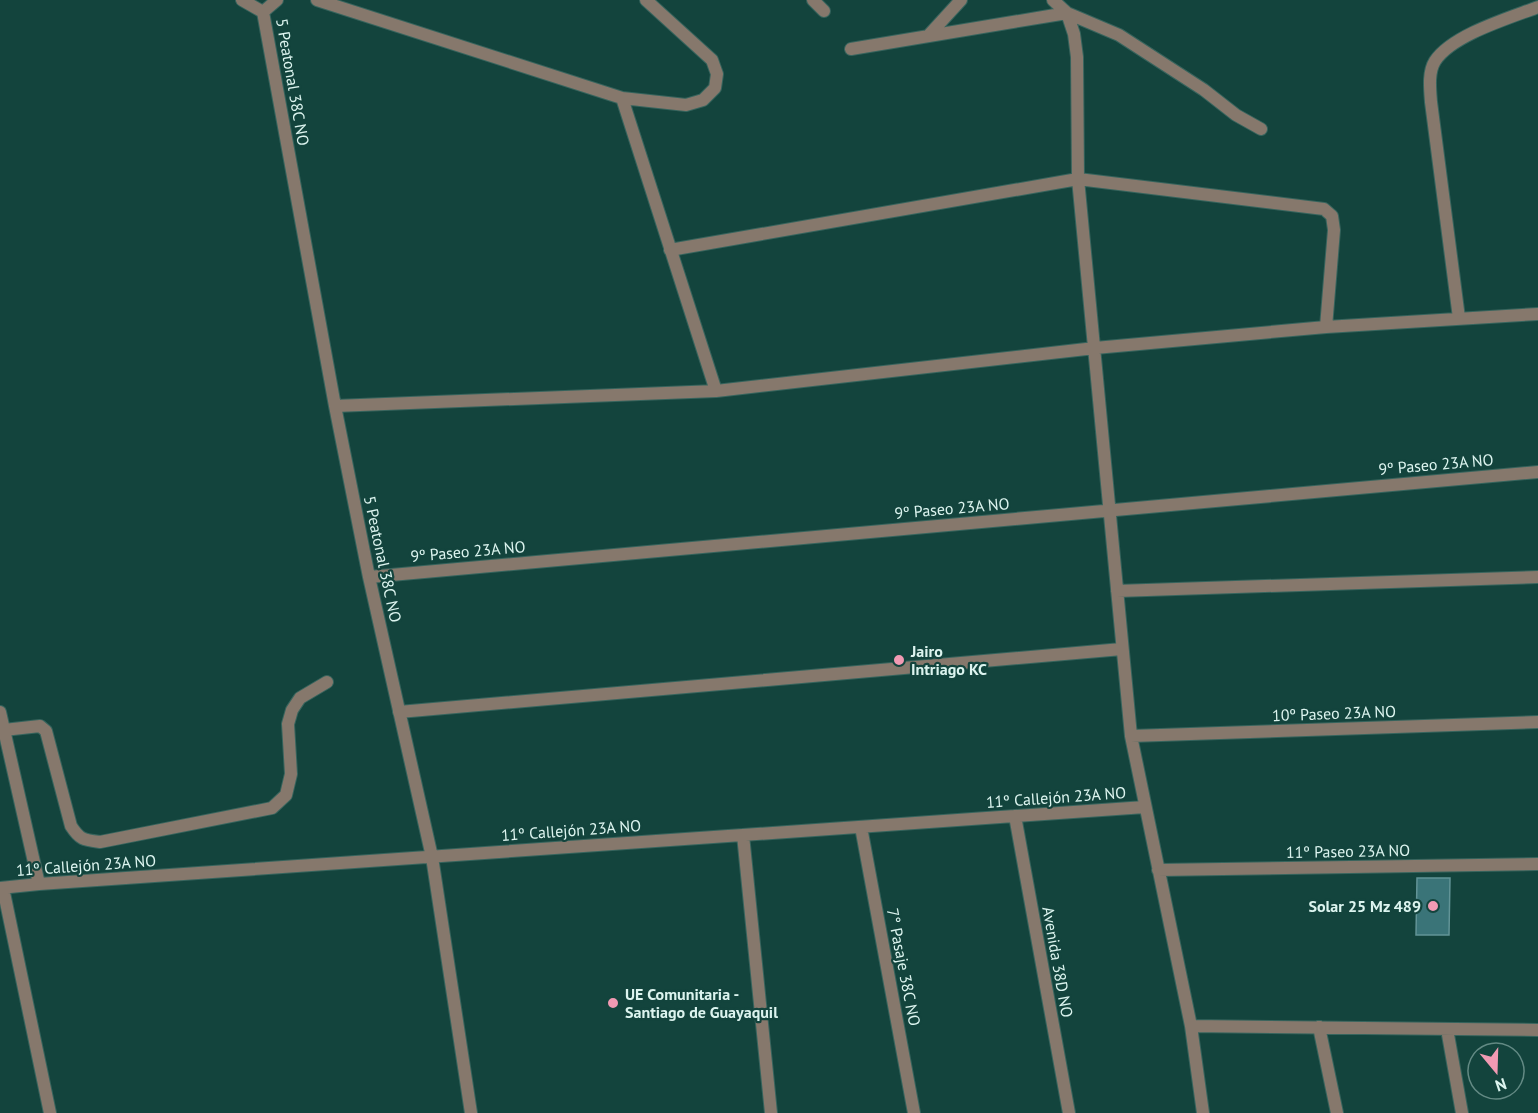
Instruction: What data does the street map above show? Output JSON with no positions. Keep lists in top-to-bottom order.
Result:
{
  "streets": {
    "street": [
      "5 Peatonal 38C NO",
      "9º Paseo 23A NO",
      "10º Paseo 23A NO",
      "11º Callejón 23A NO",
      "11º Paseo 23A NO",
      "Avenida 38D NO",
      "7° Pasaje 38C NO"
    ]
  },
  "crossings": [
    ["5 Peatonal 38C NO", "9º Paseo 23A NO"],
    ["5 Peatonal 38C NO", "11º Callejón 23A NO"],
    ["11º Callejón 23A NO", "Avenida 38D NO"],
    ["11º Callejón 23A NO", "7° Pasaje 38C NO"]
  ],
  "places": ["Jairo Intriago KC", "Solar 25 Mz 489", "UE Comunitaria - Santiago de Guayaquil"],
  "north": "bottom"
}
